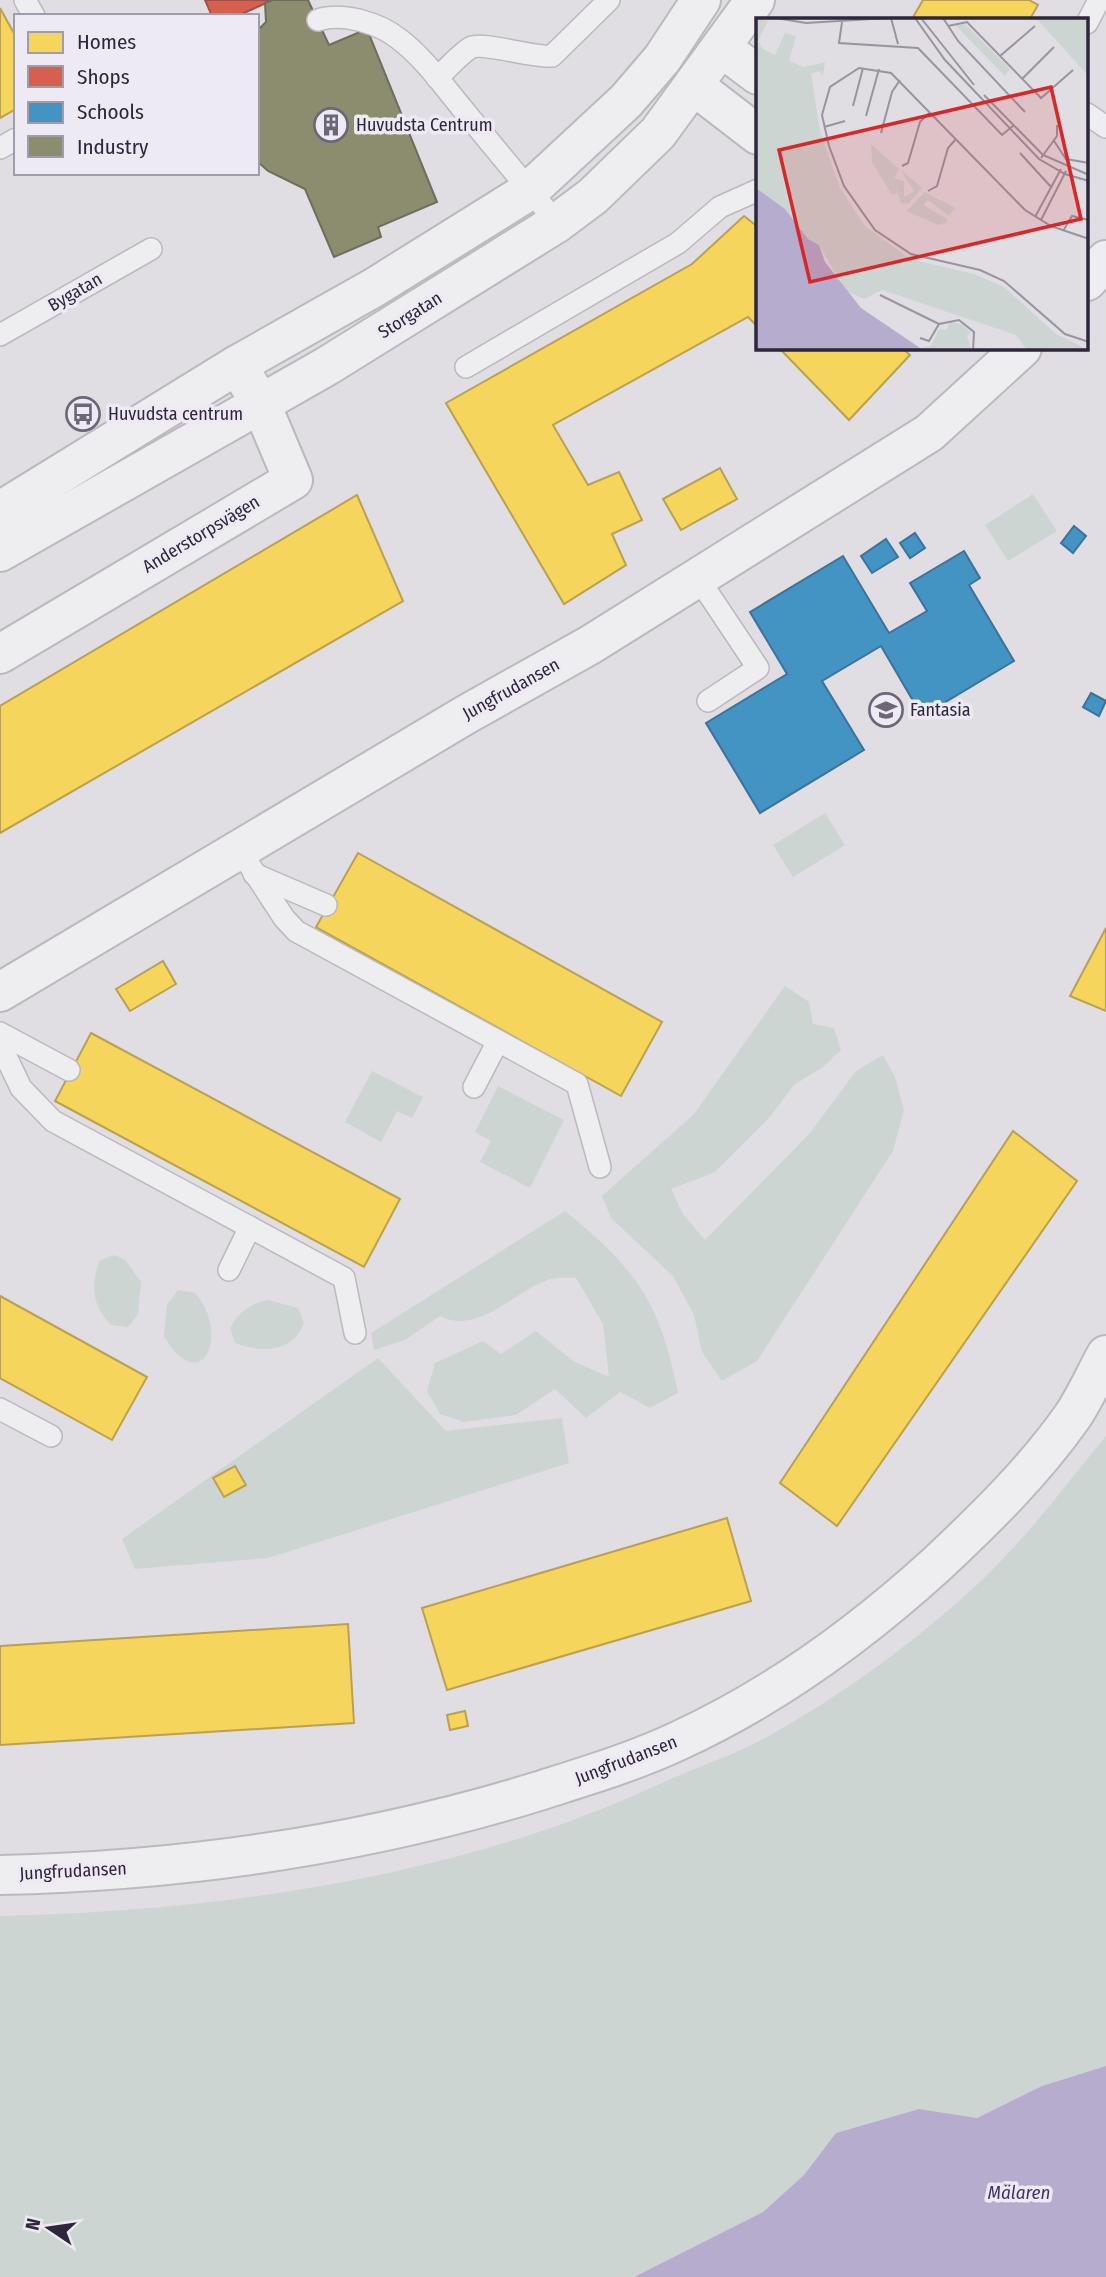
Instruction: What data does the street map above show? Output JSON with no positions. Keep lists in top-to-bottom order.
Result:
{
  "streets": {
    "street": ["Storgatan", "Anderstorpsvägen", "Jungfrudansen"],
    "lane": ["Bygatan"]
  },
  "crossings": [
    ["Storgatan", "Anderstorpsvägen"]
  ],
  "water": ["Mälaren"],
  "places": {
    "building": ["Huvudsta Centrum"],
    "bus stop": ["Huvudsta centrum"],
    "school or university": ["Fantasia"]
  },
  "legend": [
    "Homes",
    "Shops",
    "Schools",
    "Industry"
  ],
  "north": "left"
}
